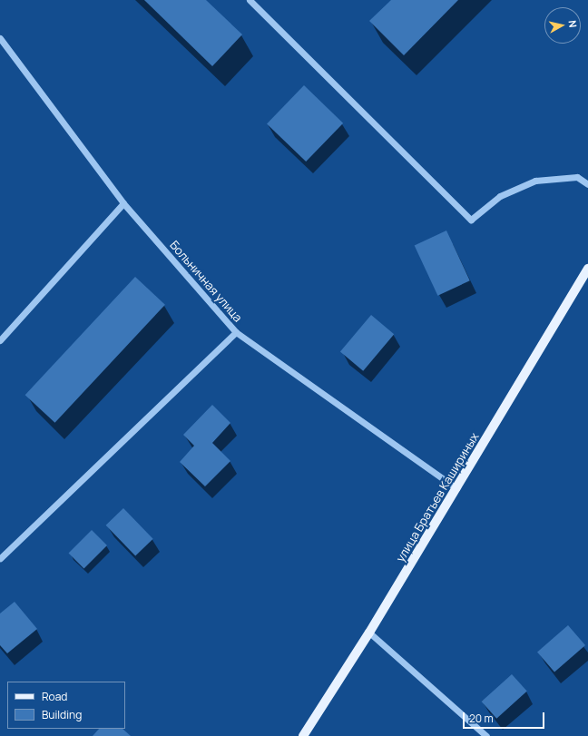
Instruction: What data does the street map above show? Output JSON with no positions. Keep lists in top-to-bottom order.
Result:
{
  "streets": {
    "main road": ["улица Братьев Кашириных"],
    "street": ["Больничная улица"]
  },
  "legend": ["Road", "Building"],
  "scale_bar": "20 m",
  "north": "right"
}
